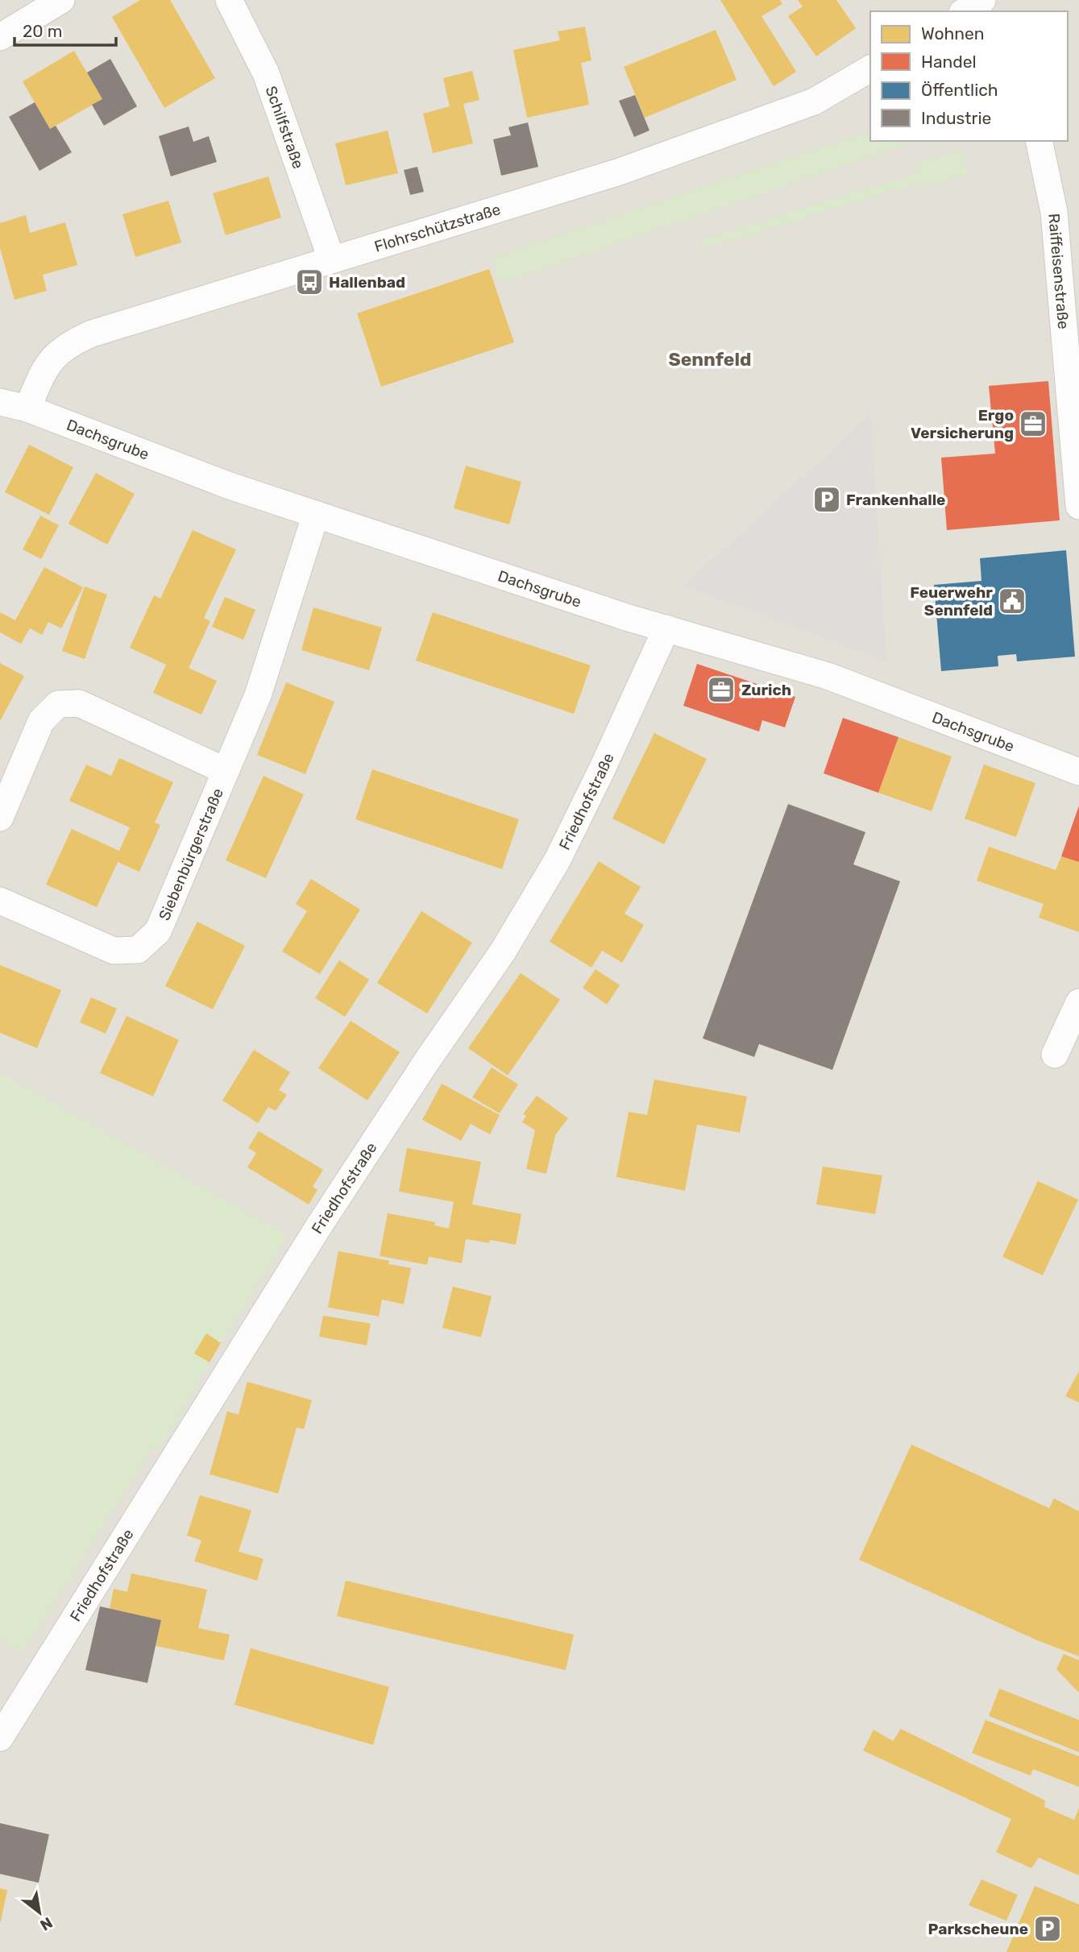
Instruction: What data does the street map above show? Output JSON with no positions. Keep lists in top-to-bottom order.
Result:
{
  "streets": {
    "street": [
      "Schilfstraße",
      "Flohrschützstraße",
      "Raiffeisenstraße",
      "Dachsgrube",
      "Friedhofstraße",
      "Siebenbürgerstraße"
    ]
  },
  "crossings": [
    ["Schilfstraße", "Flohrschützstraße"],
    ["Flohrschützstraße", "Dachsgrube"],
    ["Dachsgrube", "Friedhofstraße"],
    ["Dachsgrube", "Siebenbürgerstraße"]
  ],
  "districts": ["Sennfeld"],
  "places": {
    "bus stop": ["Hallenbad"],
    "office": ["Ergo Versicherung", "Zurich"],
    "parking": ["Frankenhalle", "Parkscheune"],
    "public building": ["Feuerwehr Sennfeld"]
  },
  "legend": [
    "Wohnen",
    "Handel",
    "Öffentlich",
    "Industrie"
  ],
  "scale_bar": "20 m",
  "north": "bottom right"
}
